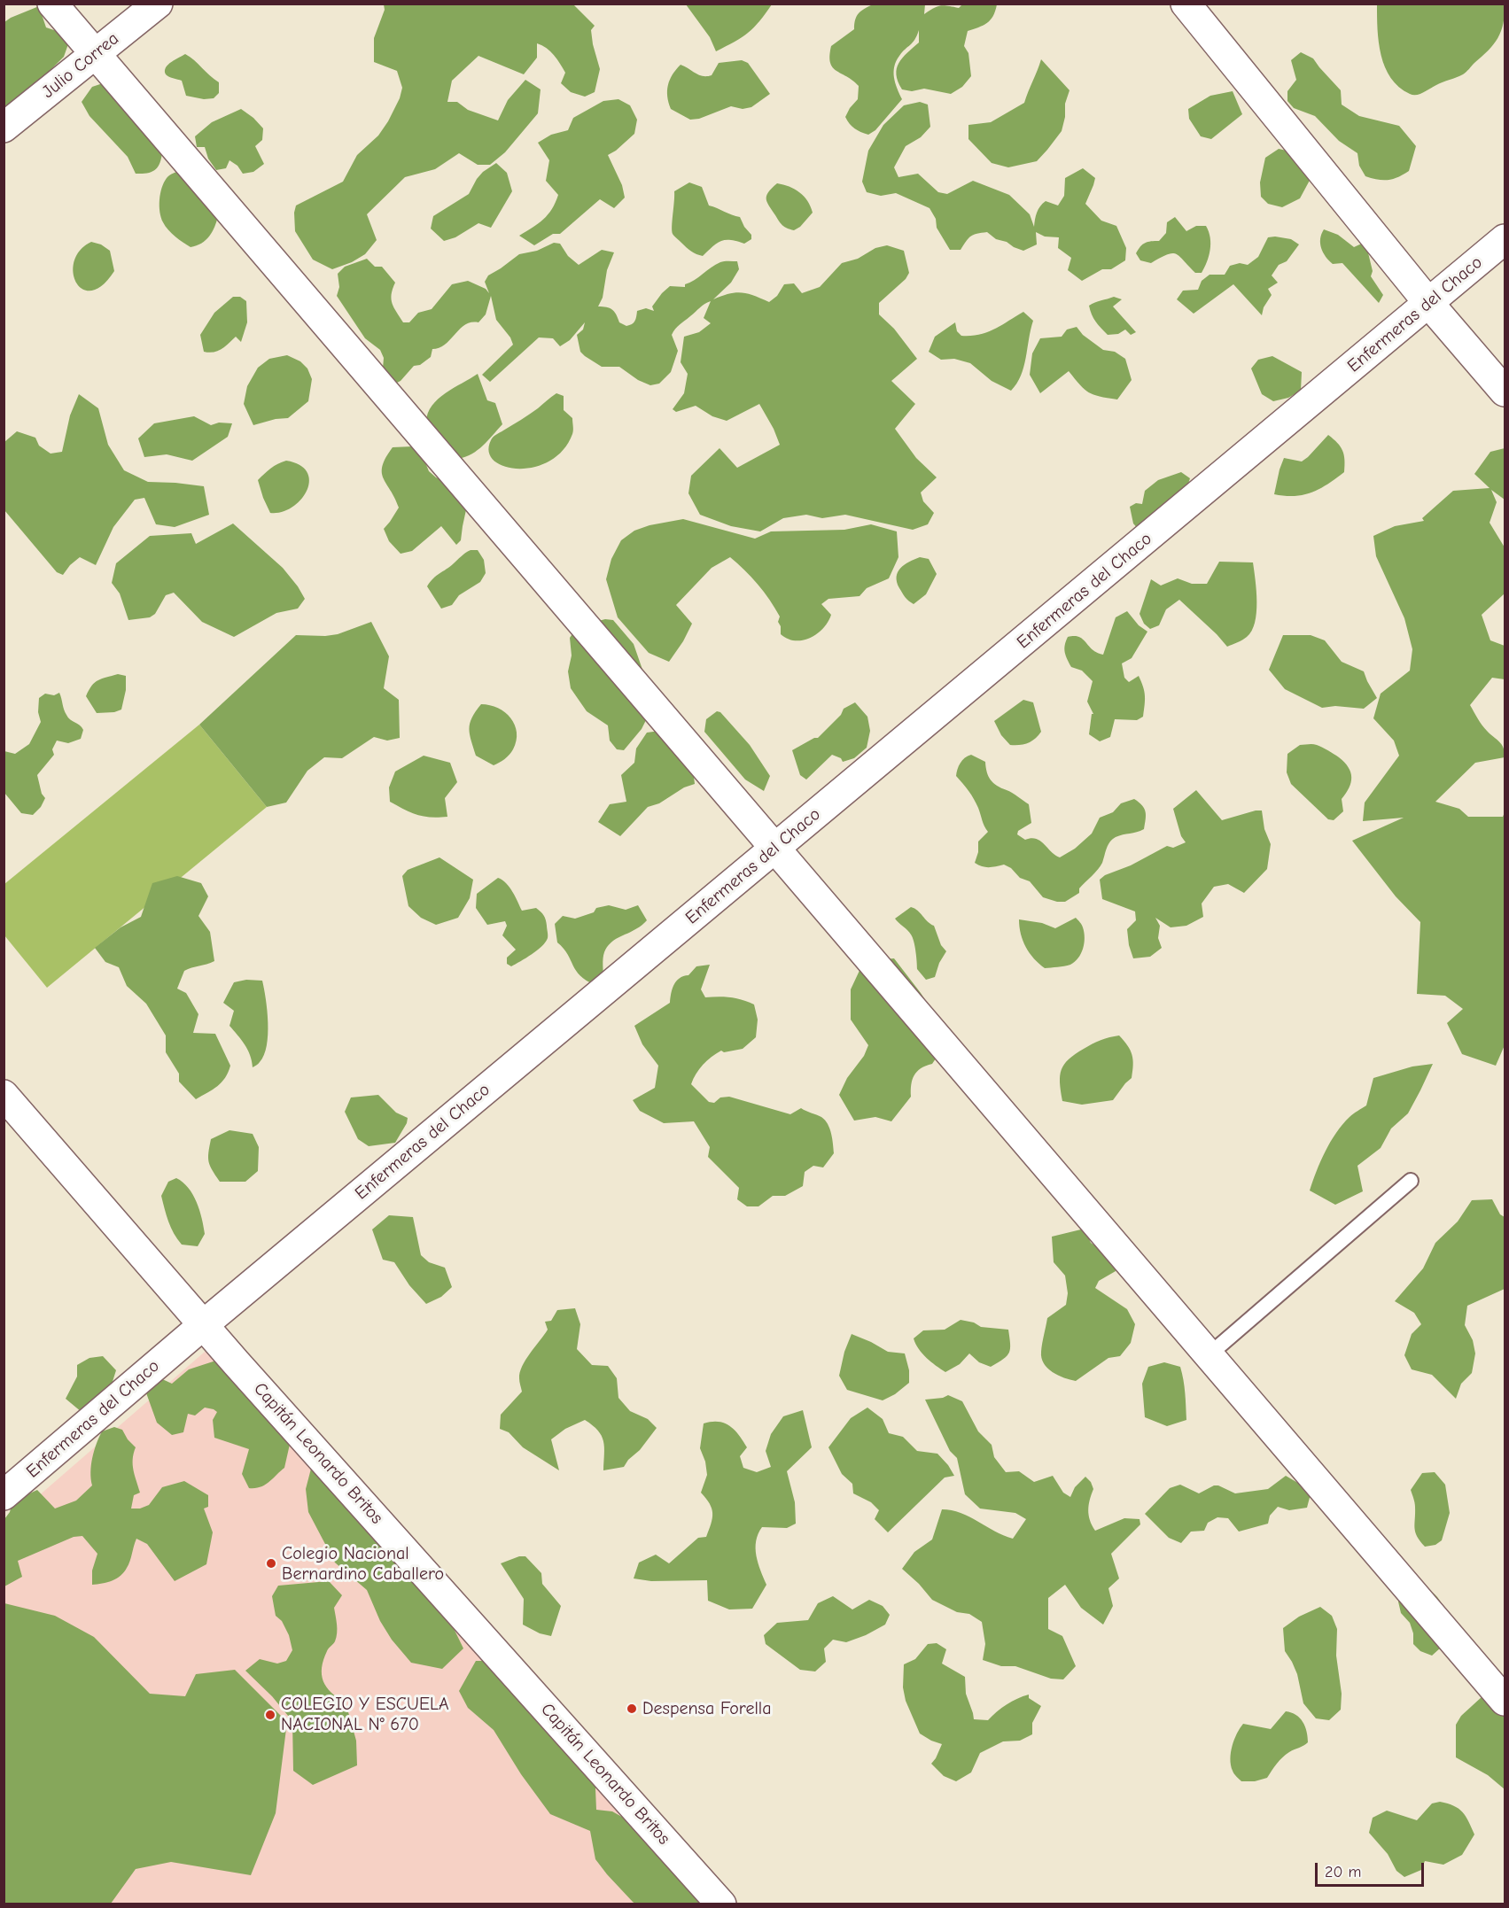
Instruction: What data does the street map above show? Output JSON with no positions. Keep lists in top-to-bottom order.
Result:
{
  "streets": {
    "street": ["Julio Correa", "Enfermeras del Chaco", "Capitán Leonardo Britos"]
  },
  "crossings": [
    ["Enfermeras del Chaco", "Capitán Leonardo Britos"]
  ],
  "places": ["Colegio Nacional Bernardino Caballero", "Despensa Forella", "COLEGIO Y ESCUELA NACIONAL N° 670"],
  "scale_bar": "20 m"
}
